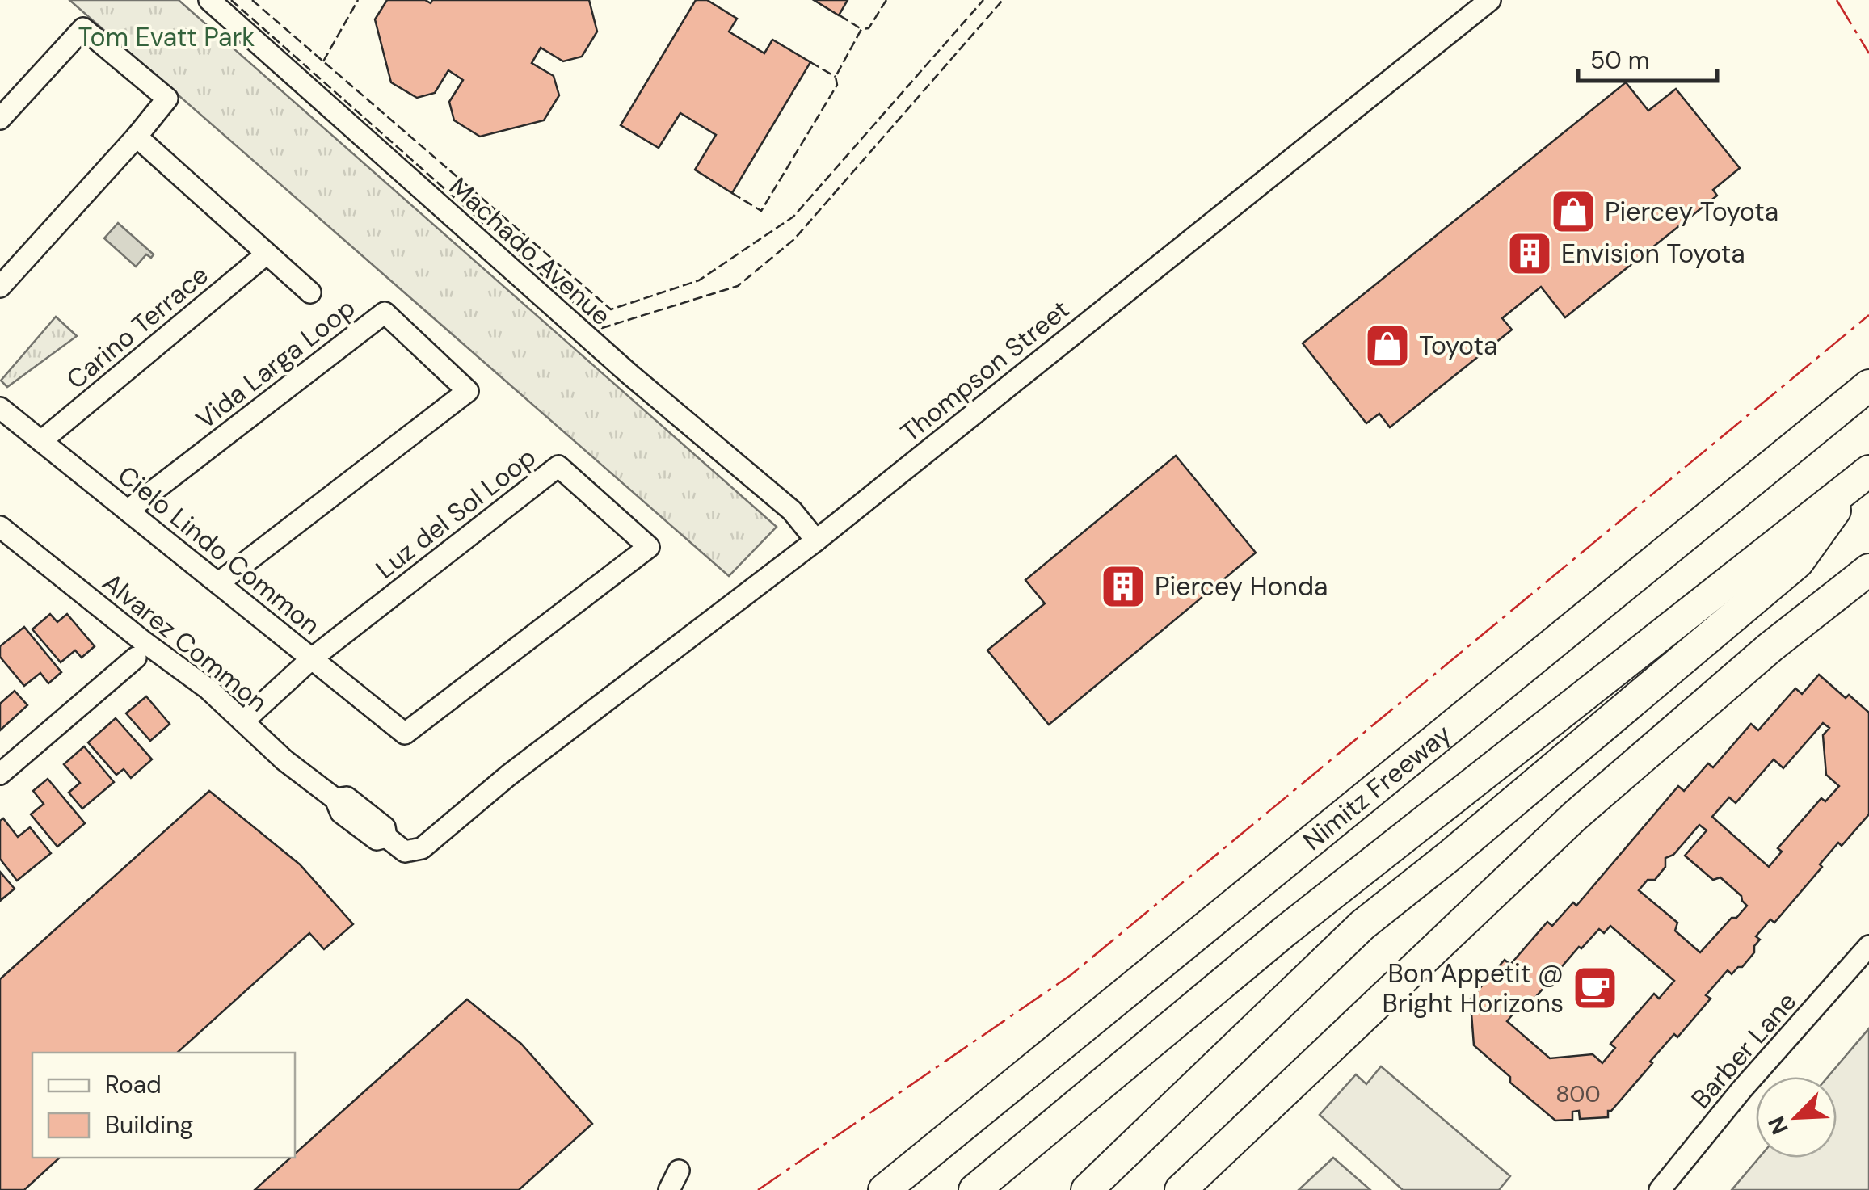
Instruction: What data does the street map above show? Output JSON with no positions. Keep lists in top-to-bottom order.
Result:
{
  "streets": {
    "highway": ["Nimitz Freeway"],
    "street": [
      "Machado Avenue",
      "Carino Terrace",
      "Vida Larga Loop",
      "Thompson Street",
      "Luz del Sol Loop",
      "Cielo Lindo Common",
      "Alvarez Common",
      "Barber Lane"
    ]
  },
  "crossings": [
    ["Machado Avenue", "Thompson Street"],
    ["Carino Terrace", "Cielo Lindo Common"],
    ["Vida Larga Loop", "Cielo Lindo Common"],
    ["Thompson Street", "Alvarez Common"],
    ["Luz del Sol Loop", "Cielo Lindo Common"],
    ["Luz del Sol Loop", "Alvarez Common"]
  ],
  "parks": ["Tom Evatt Park"],
  "places": {
    "shop": ["Piercey Toyota", "Toyota"],
    "building": ["Envision Toyota", "Piercey Honda"],
    "cafe": ["Bon Appetit @ Bright Horizons"]
  },
  "house_numbers": ["800"],
  "legend": ["Road", "Building"],
  "scale_bar": "50 m",
  "north": "bottom left"
}
